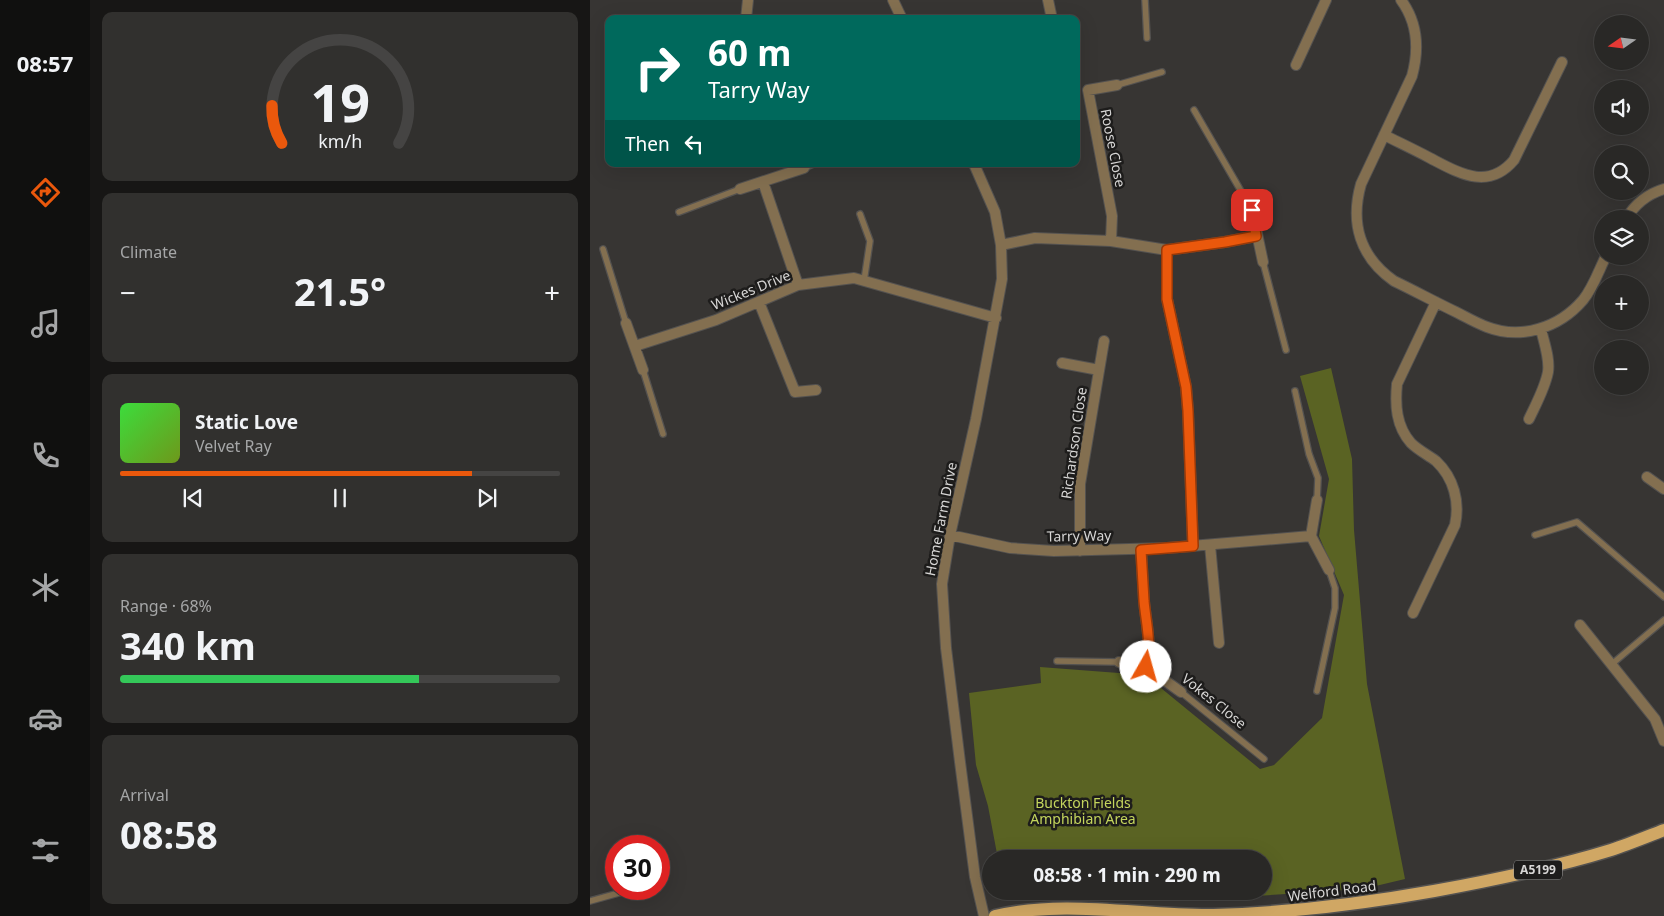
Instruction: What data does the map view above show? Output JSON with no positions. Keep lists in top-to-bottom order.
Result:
{
  "streets": {
    "main road": ["A5199", "Welford Road"],
    "street": [
      "Roose Close",
      "Wickes Drive",
      "Richardson Close",
      "Home Farm Drive",
      "Tarry Way",
      "Vokes Close"
    ]
  },
  "crossings": [
    ["Wickes Drive", "Home Farm Drive"],
    ["Richardson Close", "Tarry Way"],
    ["Home Farm Drive", "Tarry Way"]
  ],
  "parks": ["Buckton Fields Amphibian Area"],
  "north": "left",
  "page": {
    "tabs": "08:57",
    "map_buttons": ["+", "−"],
    "turn": ["60 m", "Tarry Way"],
    "then": "Then",
    "tile": [
      "Climate",
      ["Range · 68%", "340 km"],
      ["Arrival", "08:58"]
    ],
    "heat": ["−", "21.5°", "+"],
    "song": ["Static Love", "Velvet Ray"],
    "limit": "30",
    "trip": "08:58 · 1 min · 290 m",
    "gauge": ["19", "km/h"]
  }
}
